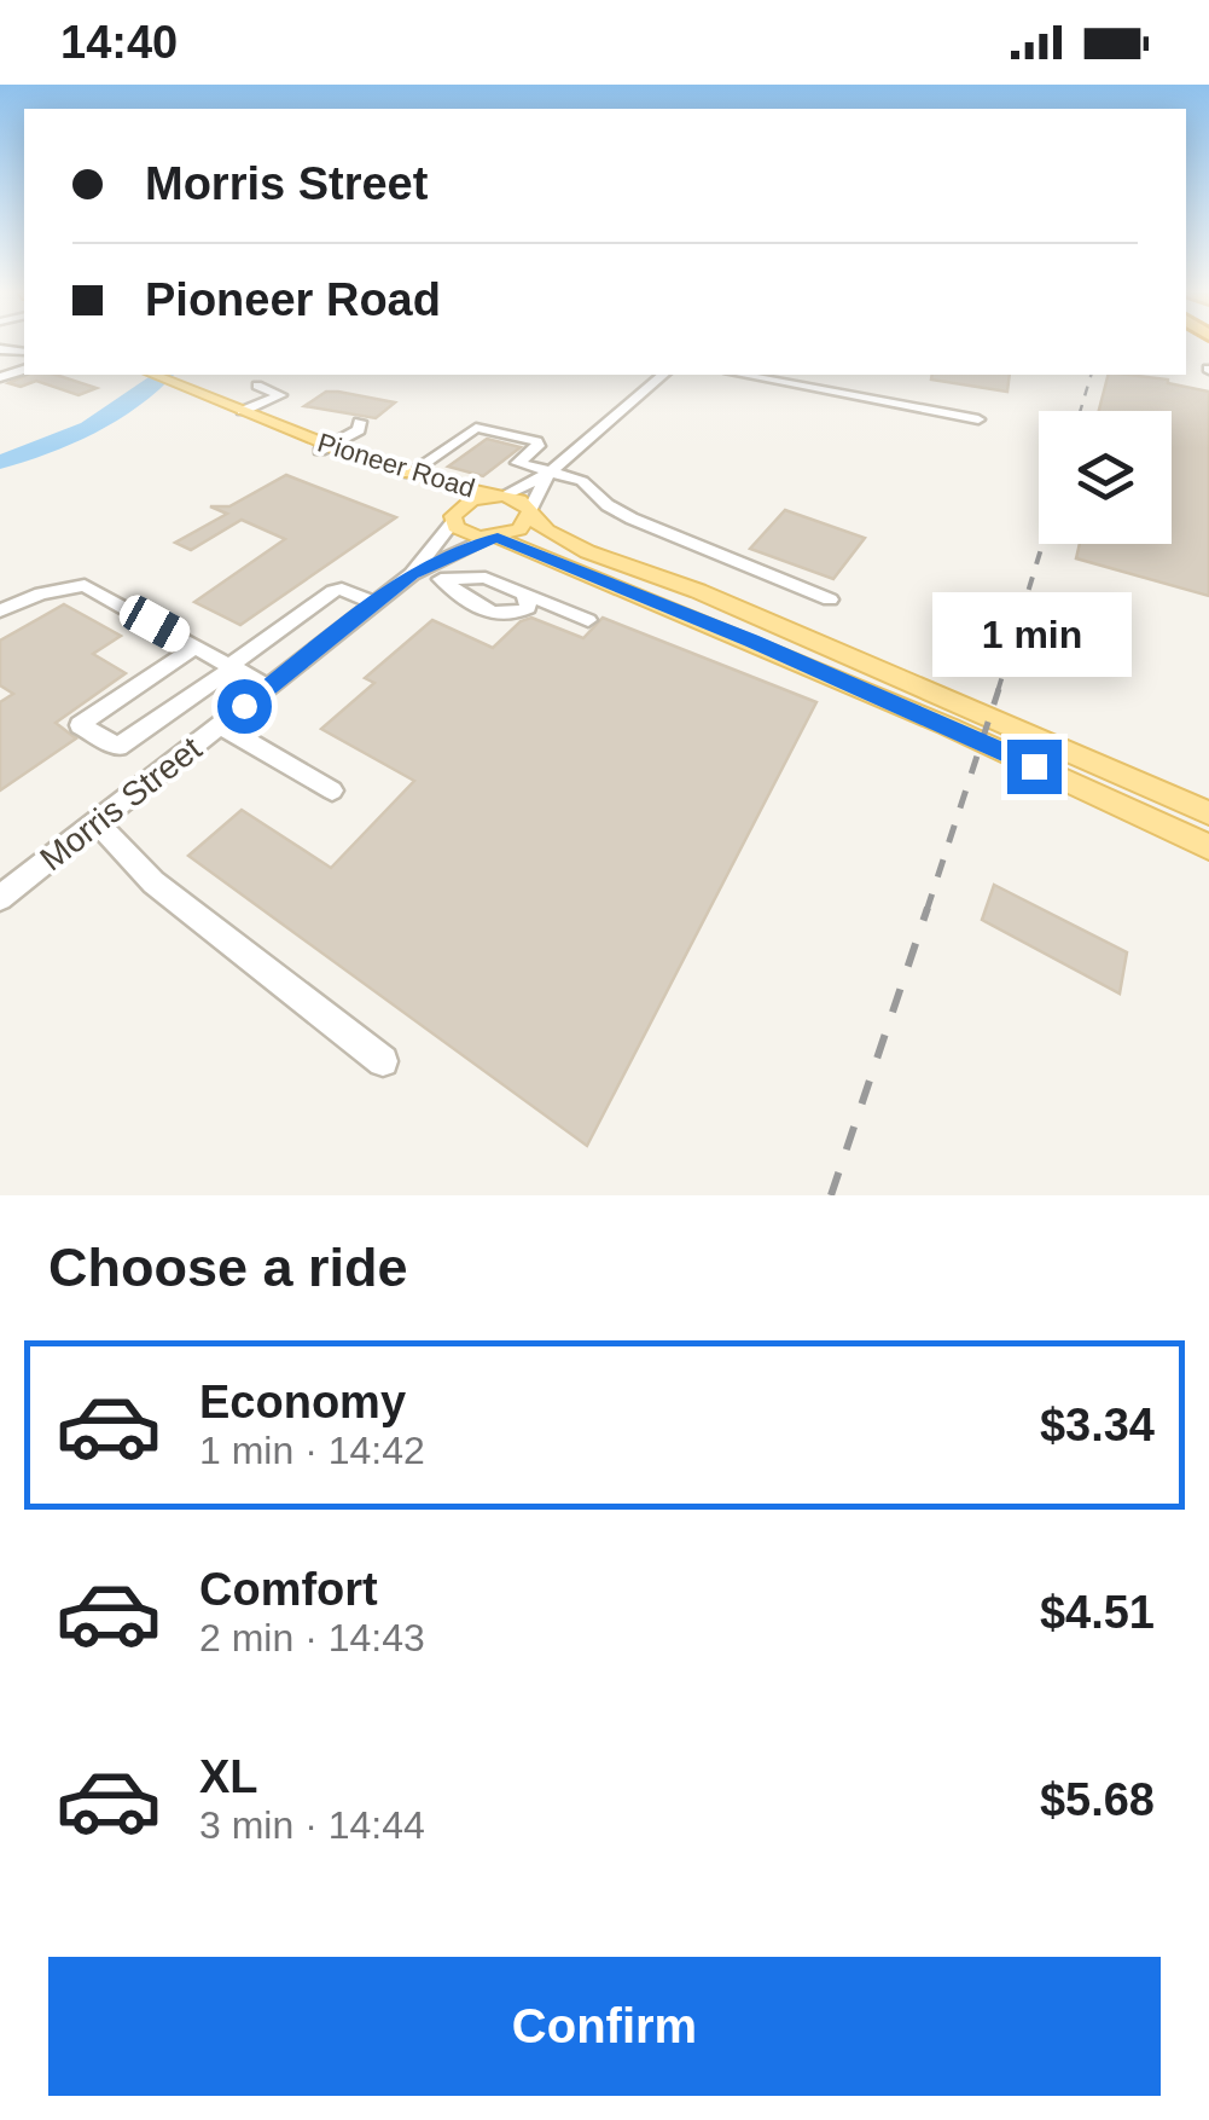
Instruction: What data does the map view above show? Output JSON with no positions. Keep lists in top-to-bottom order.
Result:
{
  "streets": {
    "main road": ["Pioneer Road"],
    "street": ["Morris Street"]
  },
  "crossings": [
    ["Pioneer Road", "Morris Street"]
  ],
  "page": {
    "status": "14:40",
    "banner": ["Morris Street", "Pioneer Road"],
    "bubble": "1 min",
    "heading": "Choose a ride",
    "list": [
      {
        "name": "Economy",
        "note": "1 min · 14:42",
        "value": "$3.34"
      },
      {
        "name": "Comfort",
        "note": "2 min · 14:43",
        "value": "$4.51"
      },
      {
        "name": "XL",
        "note": "3 min · 14:44",
        "value": "$5.68"
      }
    ],
    "buttons": "Confirm"
  }
}
